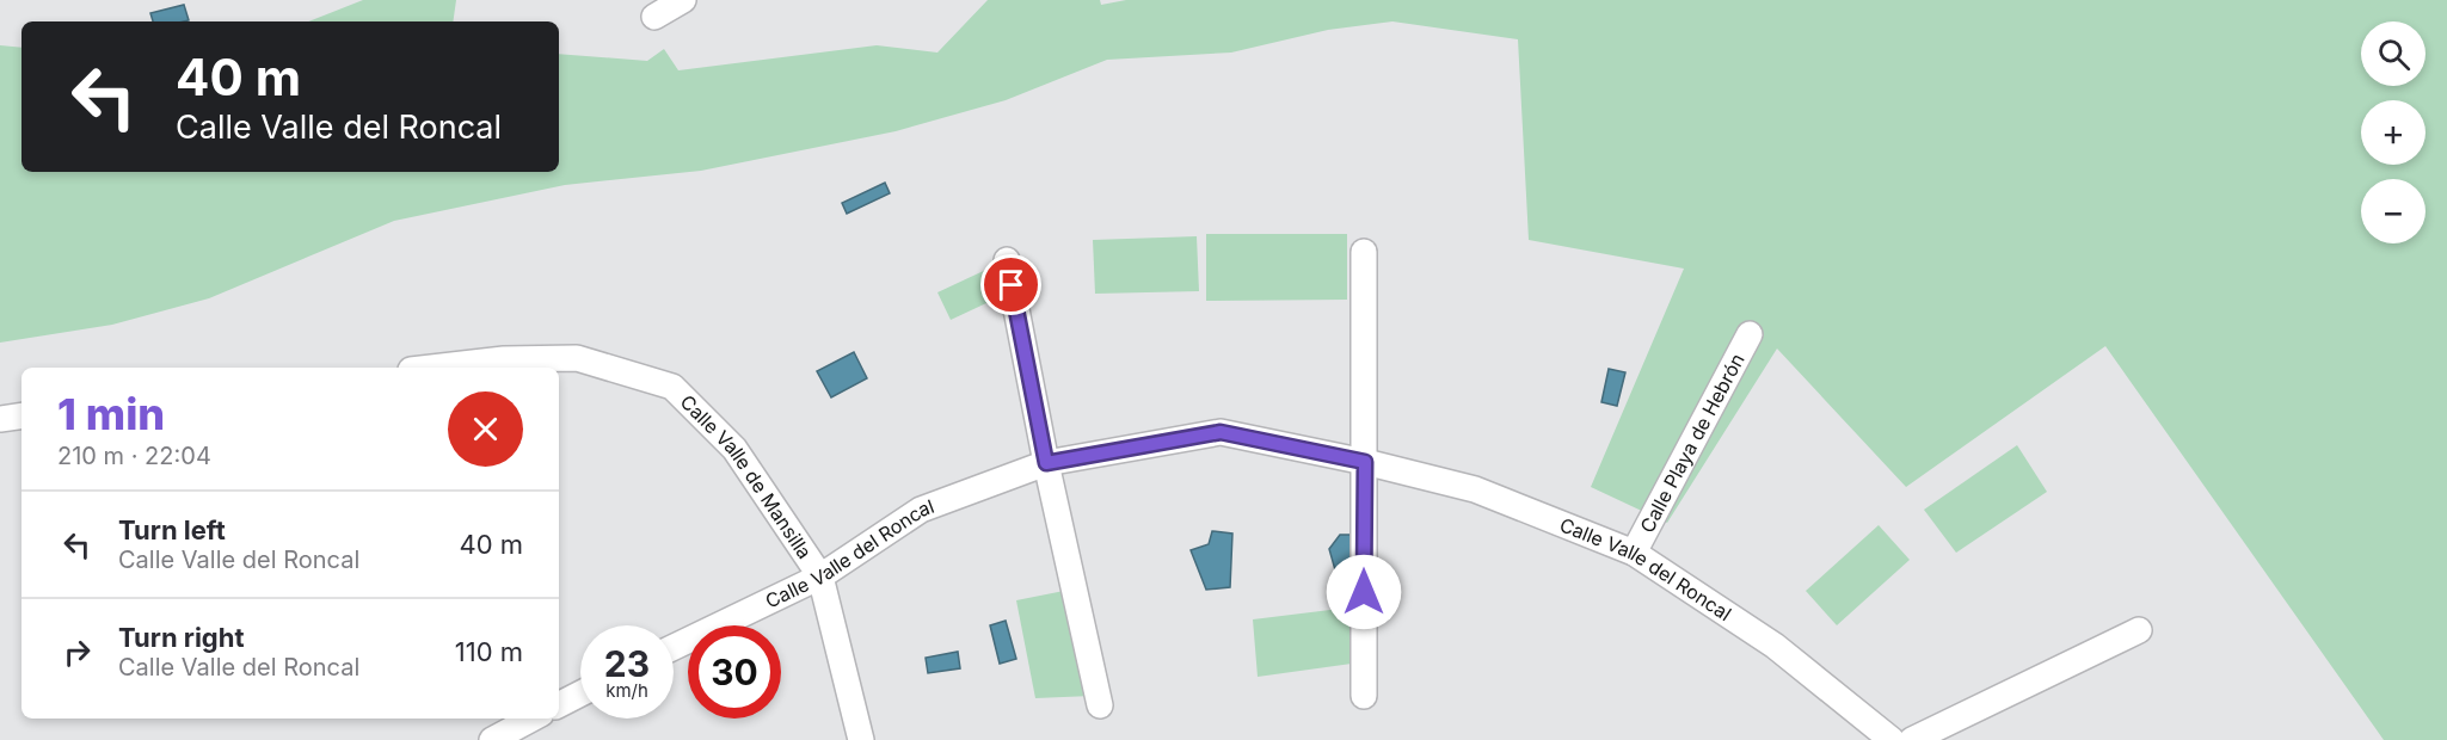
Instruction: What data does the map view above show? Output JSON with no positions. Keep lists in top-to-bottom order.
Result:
{
  "streets": {
    "street": ["Calle Playa de Hebrón", "Calle Valle de Mansilla", "Calle Valle del Roncal"]
  },
  "crossings": [
    ["Calle Playa de Hebrón", "Calle Valle del Roncal"],
    ["Calle Valle de Mansilla", "Calle Valle del Roncal"]
  ],
  "page": {
    "map_buttons": ["+", "−"],
    "turn": ["40 m", "Calle Valle del Roncal"],
    "heading": ["1 min", "210 m · 22:04"],
    "list": [
      {
        "name": "Turn left",
        "note": "Calle Valle del Roncal",
        "value": "40 m"
      },
      {
        "name": "Turn right",
        "note": "Calle Valle del Roncal",
        "value": "110 m"
      }
    ],
    "speed": "23 km/h",
    "limit": "30"
  }
}
